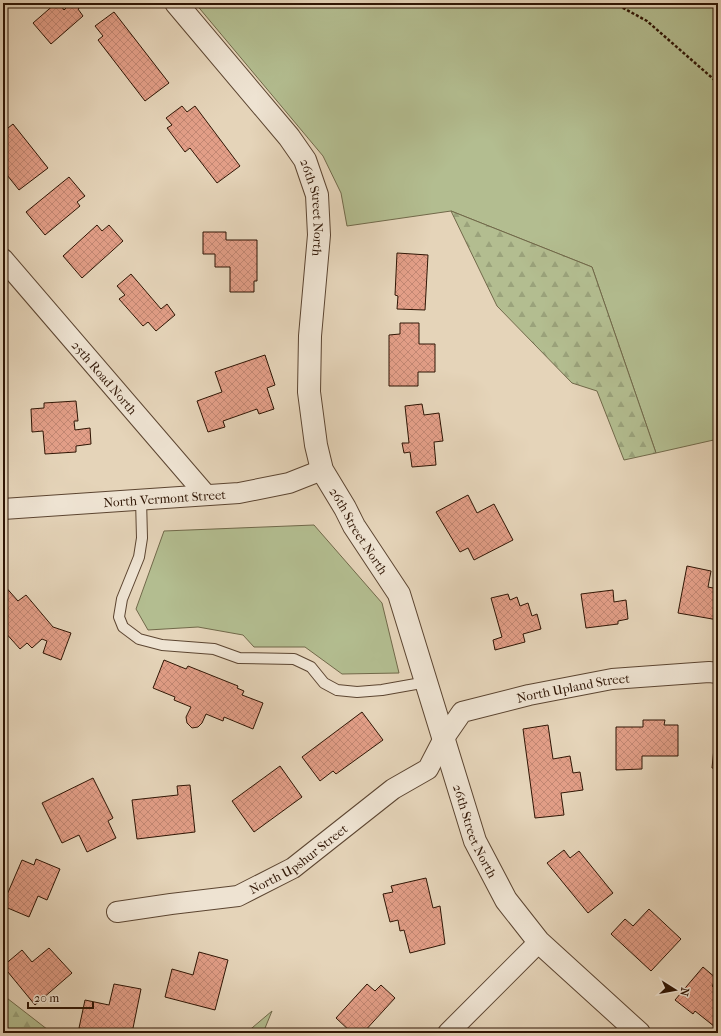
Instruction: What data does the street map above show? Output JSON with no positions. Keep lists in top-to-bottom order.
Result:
{
  "streets": {
    "street": [
      "26th Street North",
      "25th Road North",
      "North Vermont Street",
      "North Upland Street",
      "North Upshur Street"
    ]
  },
  "crossings": [
    ["26th Street North", "North Vermont Street"],
    ["26th Street North", "North Upland Street"],
    ["26th Street North", "North Upshur Street"],
    ["25th Road North", "North Vermont Street"],
    ["North Upland Street", "North Upshur Street"]
  ],
  "scale_bar": "20 m",
  "north": "right"
}
